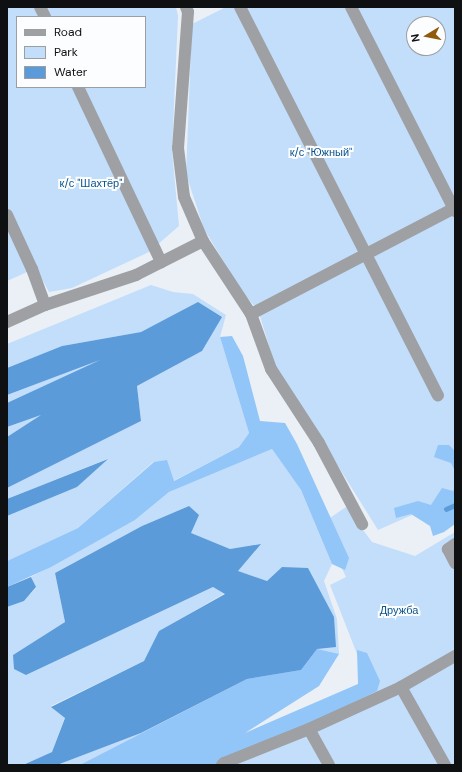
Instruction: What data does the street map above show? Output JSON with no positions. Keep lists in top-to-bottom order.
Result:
{
  "parks": ["к/с \"Южный\"", "к/с \"Шахтёр\"", "Дружба"],
  "legend": ["Road", "Park", "Water"],
  "north": "left"
}
